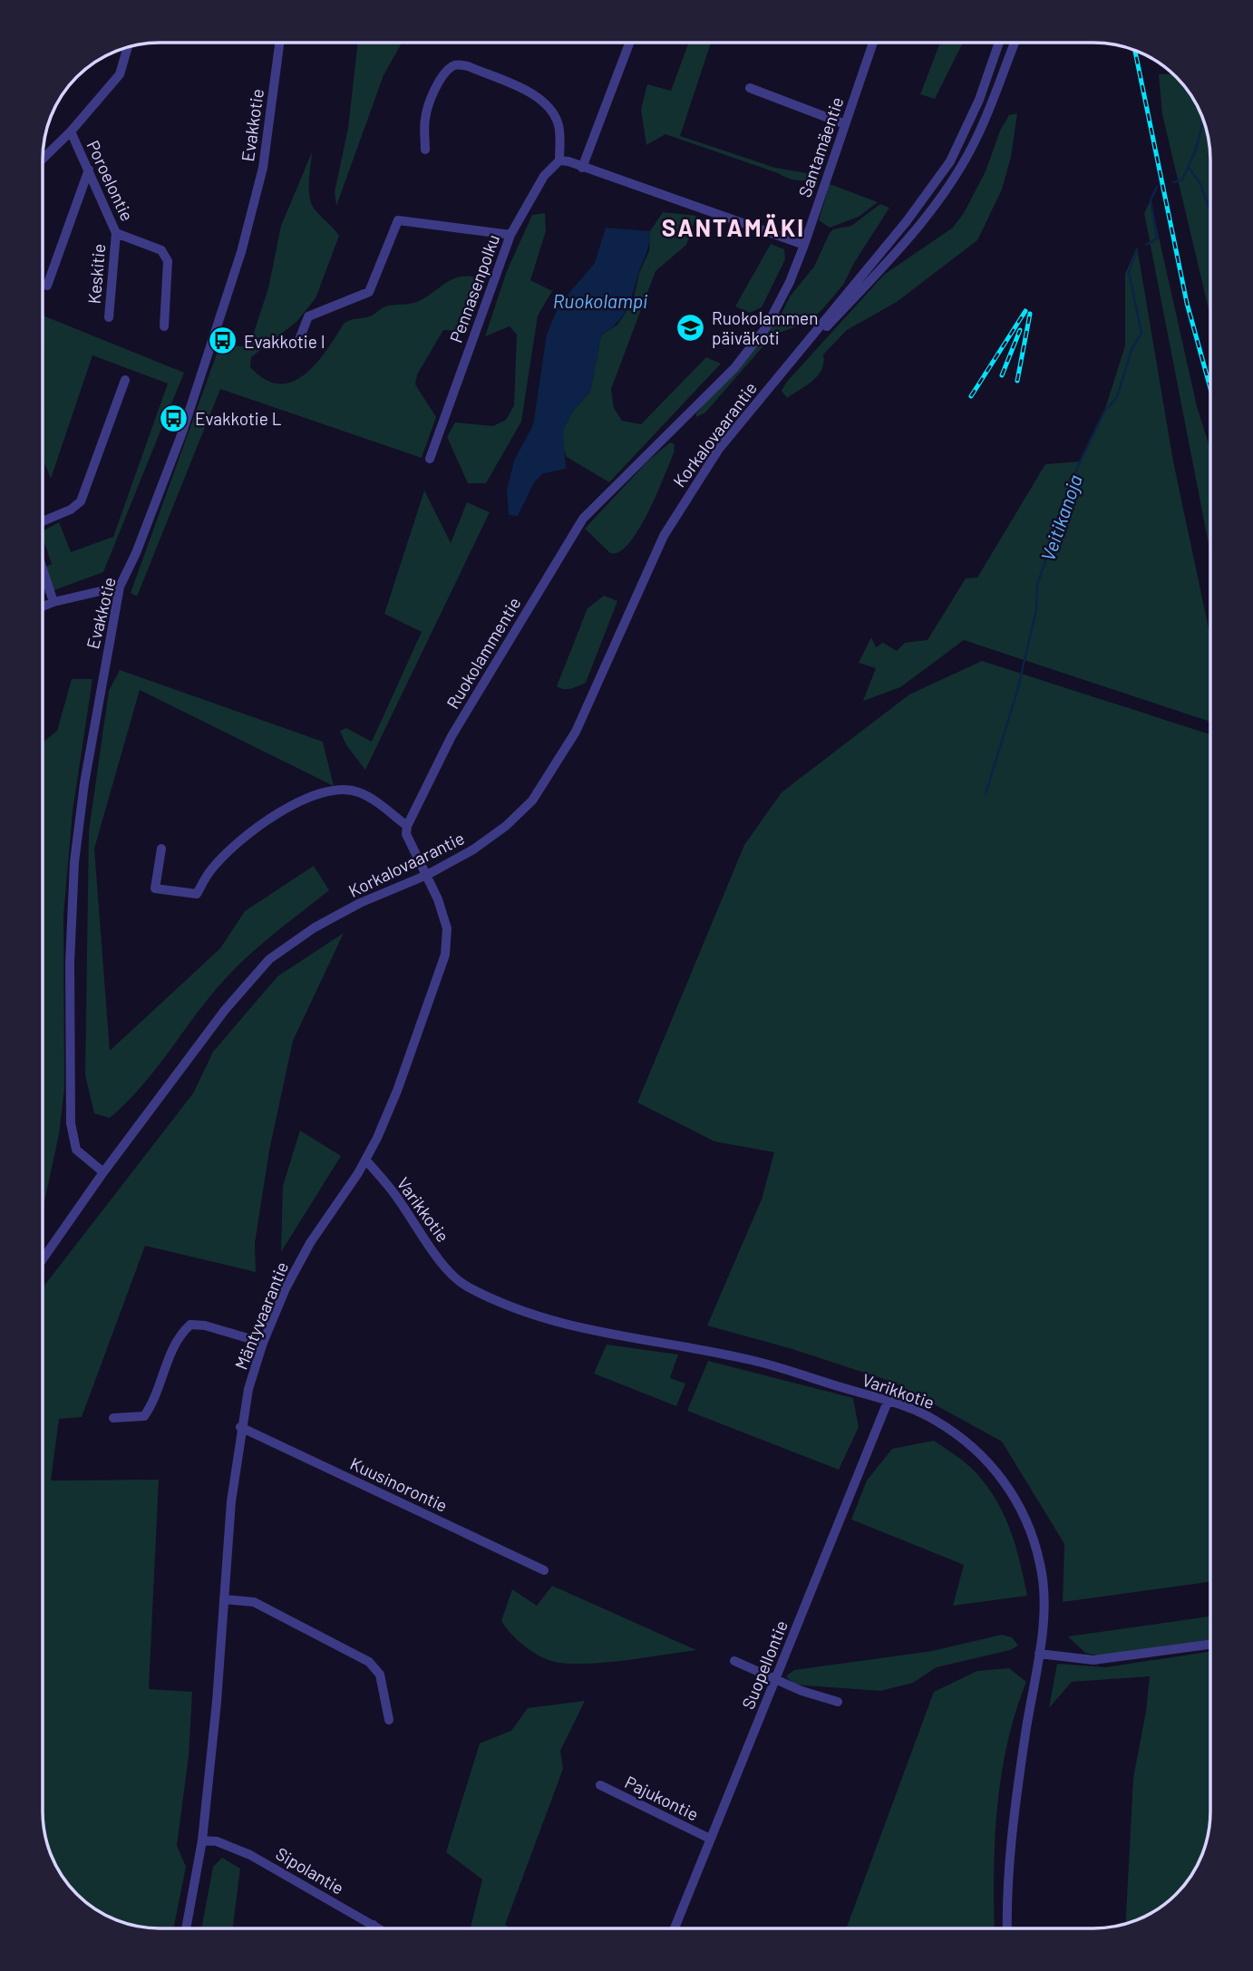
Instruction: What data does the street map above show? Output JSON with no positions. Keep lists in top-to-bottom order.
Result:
{
  "streets": {
    "street": [
      "Evakkotie",
      "Santamäentie",
      "Poroelontie",
      "Keskitie",
      "Pennasenpolku",
      "Korkalovaarantie",
      "Ruokolammentie",
      "Varikkotie",
      "Mäntyvaarantie",
      "Kuusinorontie",
      "Suopellontie",
      "Pajukontie",
      "Sipolantie"
    ]
  },
  "crossings": [
    ["Evakkotie", "Korkalovaarantie"],
    ["Santamäentie", "Ruokolammentie"],
    ["Poroelontie", "Keskitie"],
    ["Korkalovaarantie", "Mäntyvaarantie"],
    ["Ruokolammentie", "Mäntyvaarantie"],
    ["Varikkotie", "Mäntyvaarantie"],
    ["Varikkotie", "Suopellontie"],
    ["Mäntyvaarantie", "Kuusinorontie"],
    ["Mäntyvaarantie", "Sipolantie"],
    ["Suopellontie", "Pajukontie"]
  ],
  "districts": ["SANTAMÄKI"],
  "water": ["Ruokolampi", "Veitikanoja"],
  "places": {
    "school or university": ["Ruokolammen päiväkoti"],
    "bus stop": ["Evakkotie I", "Evakkotie L"]
  }
}
